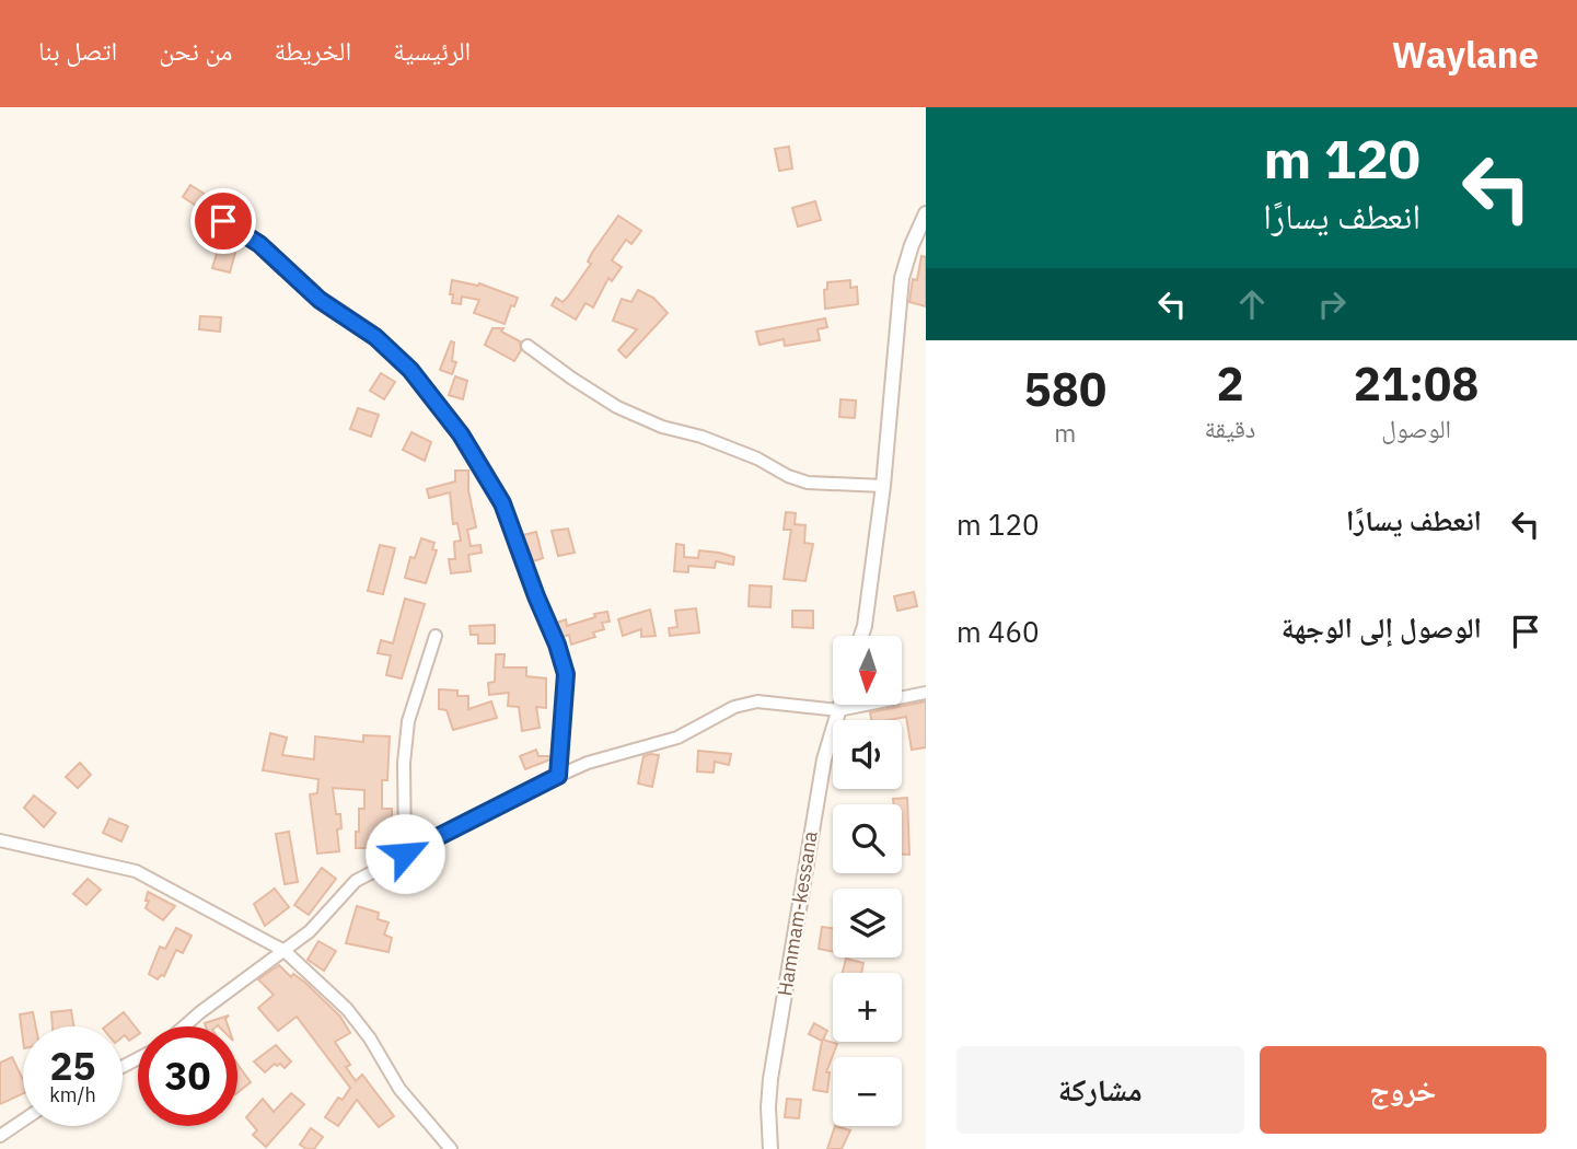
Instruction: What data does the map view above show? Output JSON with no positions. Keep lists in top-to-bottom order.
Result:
{
  "streets": {
    "street": ["Hammam-kessana"]
  },
  "north": "bottom",
  "page": {
    "header": "Waylane",
    "nav": [
      "الرئيسية",
      "الخريطة",
      "من نحن",
      "اتصل بنا"
    ],
    "turn": ["120 m", "انعطف يسارًا"],
    "eta": [
      "21:08",
      "الوصول",
      "2",
      "دقيقة",
      "580",
      "m"
    ],
    "list": [
      {
        "name": "انعطف يسارًا",
        "value": "120 m"
      },
      {
        "name": "الوصول إلى الوجهة",
        "value": "460 m"
      }
    ],
    "map_buttons": ["+", "−"],
    "speed": "25 km/h",
    "limit": "30",
    "buttons": ["خروج", "مشاركة"]
  }
}
